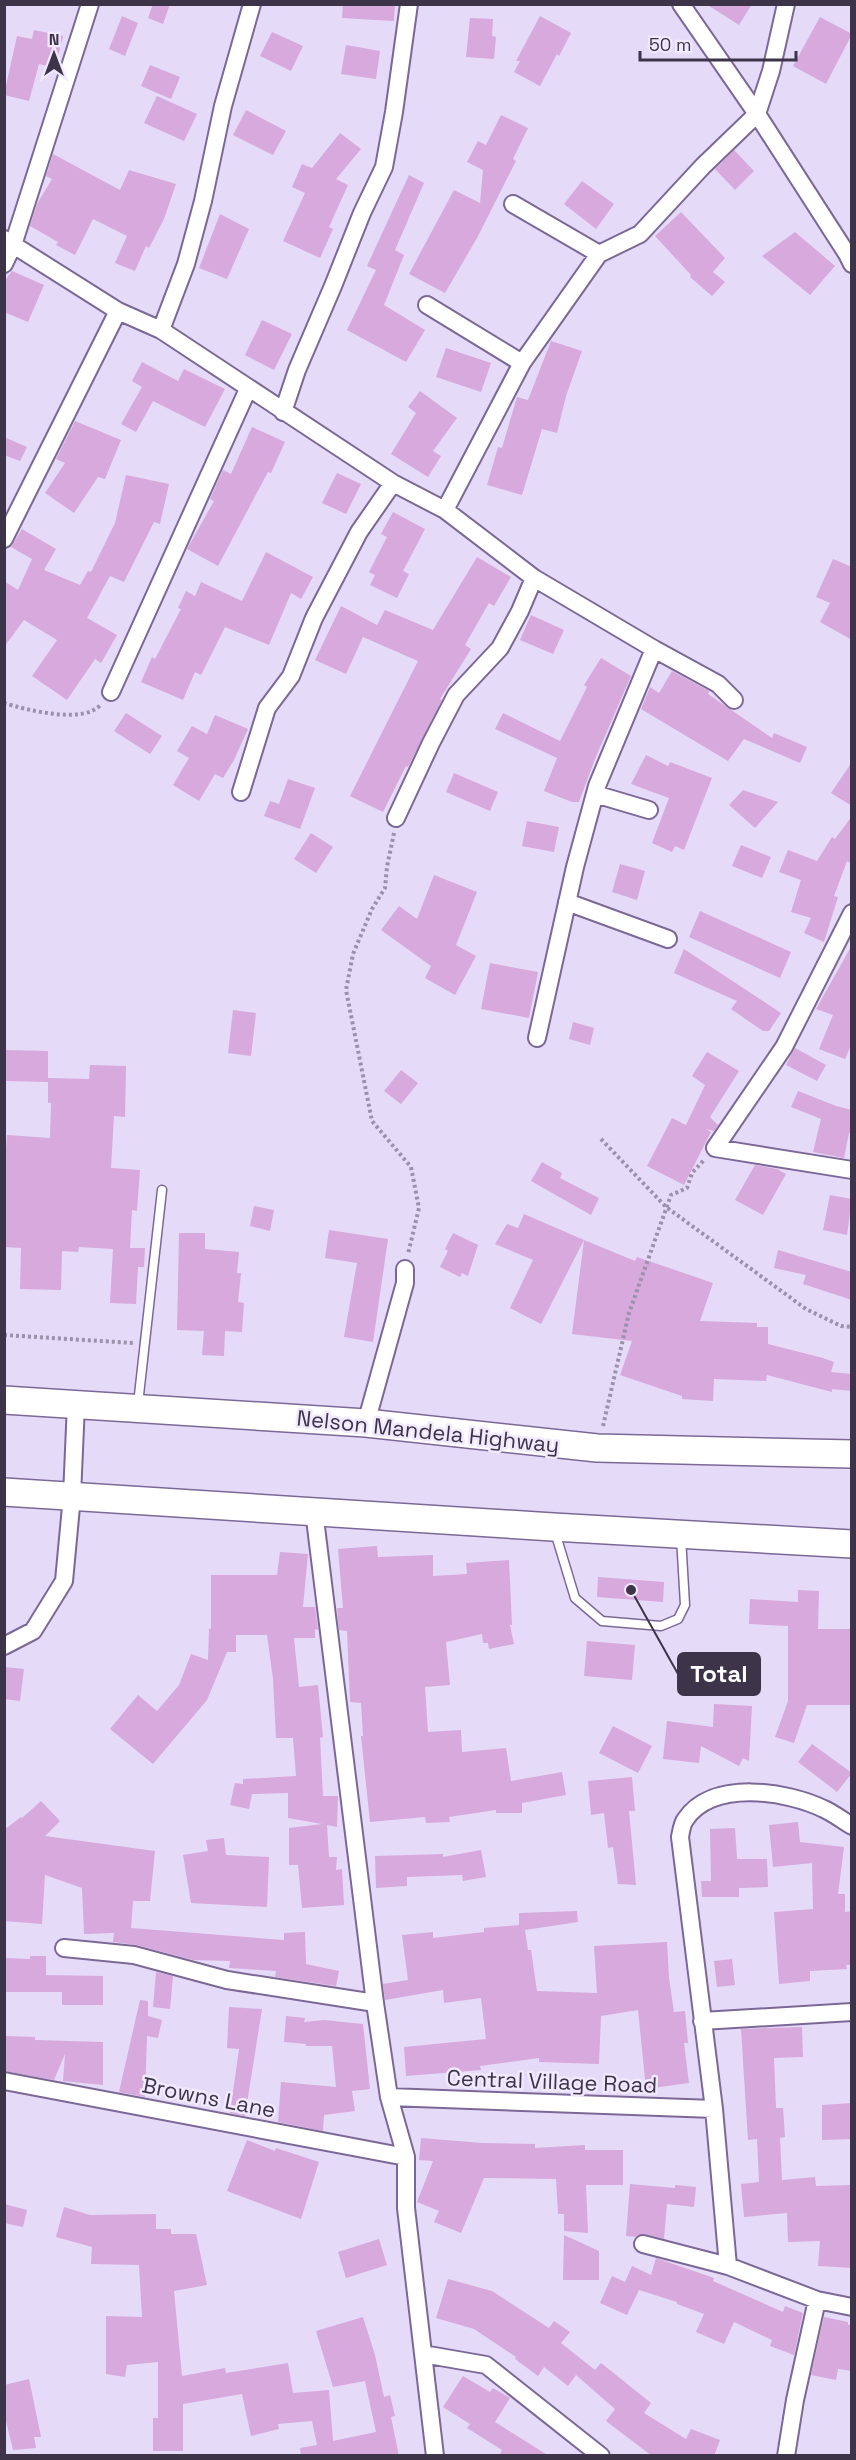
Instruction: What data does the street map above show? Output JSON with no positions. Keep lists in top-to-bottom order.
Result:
{
  "streets": {
    "highway": ["Nelson Mandela Highway"],
    "street": ["Central Village Road", "Browns Lane"]
  },
  "places": ["Total"],
  "scale_bar": "50 m",
  "north": "top"
}
